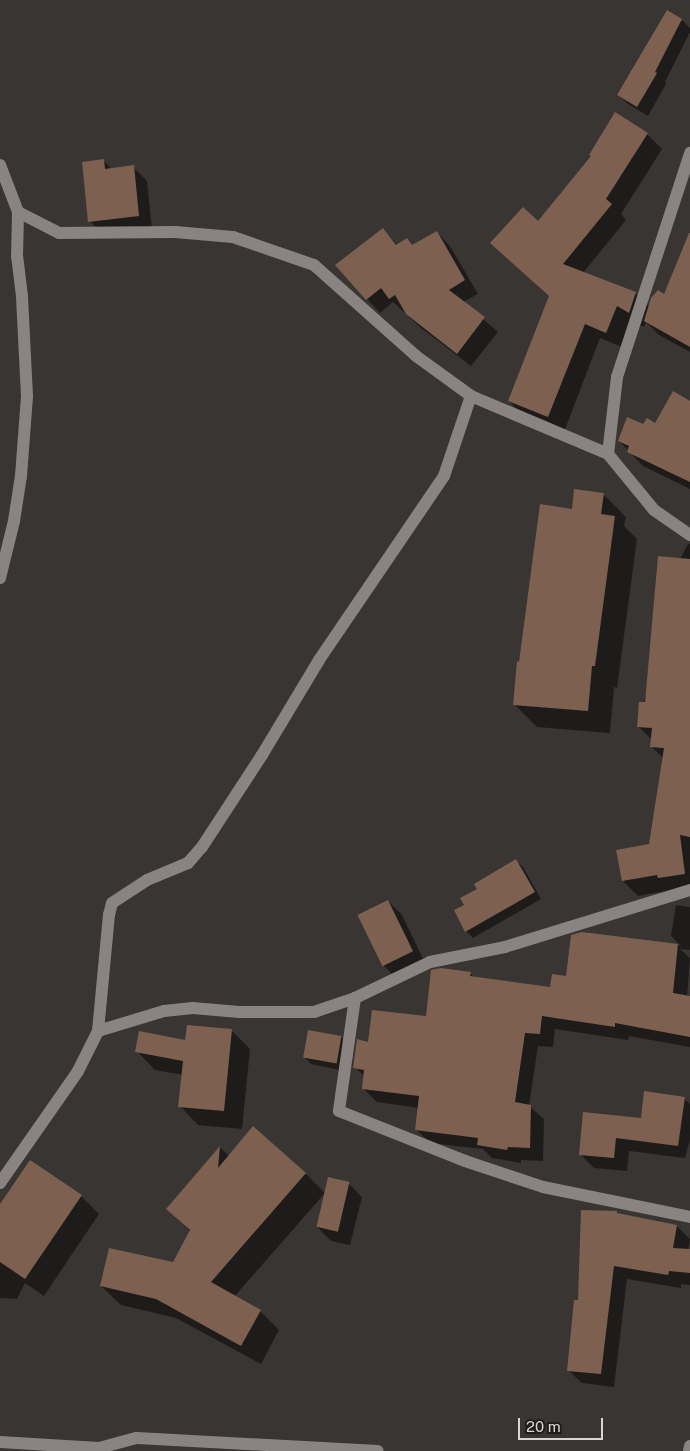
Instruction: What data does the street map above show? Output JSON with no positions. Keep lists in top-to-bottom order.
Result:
{
  "scale_bar": "20 m"
}
